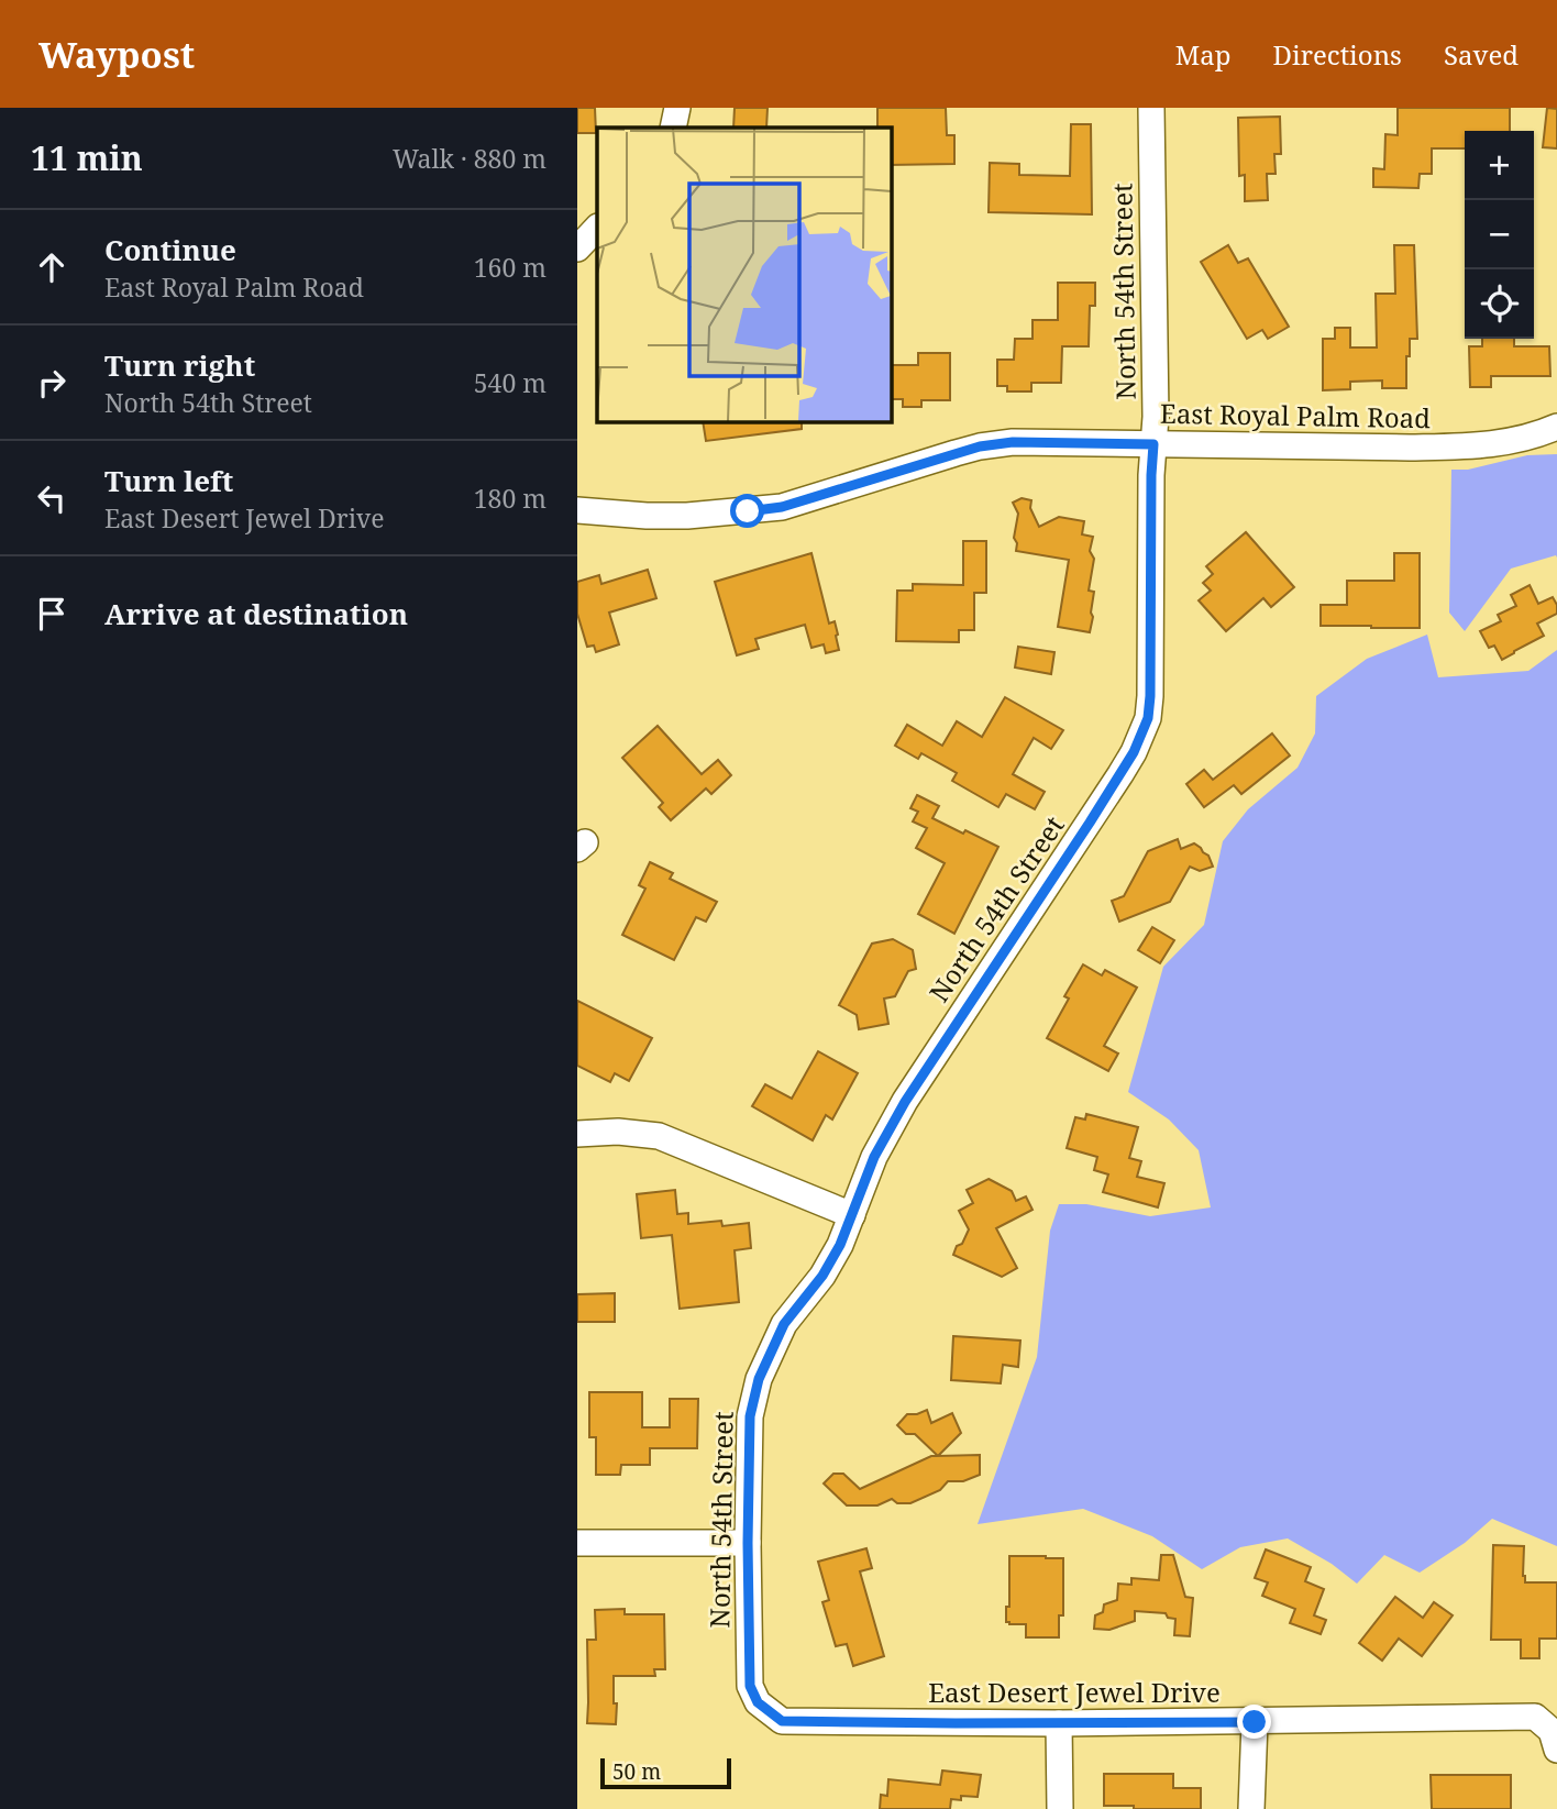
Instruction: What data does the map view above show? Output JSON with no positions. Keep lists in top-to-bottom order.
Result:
{
  "streets": {
    "street": ["North 54th Street", "East Royal Palm Road", "East Desert Jewel Drive"]
  },
  "crossings": [
    ["North 54th Street", "East Royal Palm Road"],
    ["North 54th Street", "East Desert Jewel Drive"]
  ],
  "scale_bar": "50 m",
  "page": {
    "header": "Waypost",
    "nav": ["Map", "Directions", "Saved"],
    "heading": ["11 min", "Walk · 880 m"],
    "map_buttons": ["+", "−"],
    "list": [
      ["Continue", "East Royal Palm Road", "160 m"],
      ["Turn right", "North 54th Street", "540 m"],
      ["Turn left", "East Desert Jewel Drive", "180 m"],
      "Arrive at destination"
    ],
    "scale": "50 m"
  }
}
